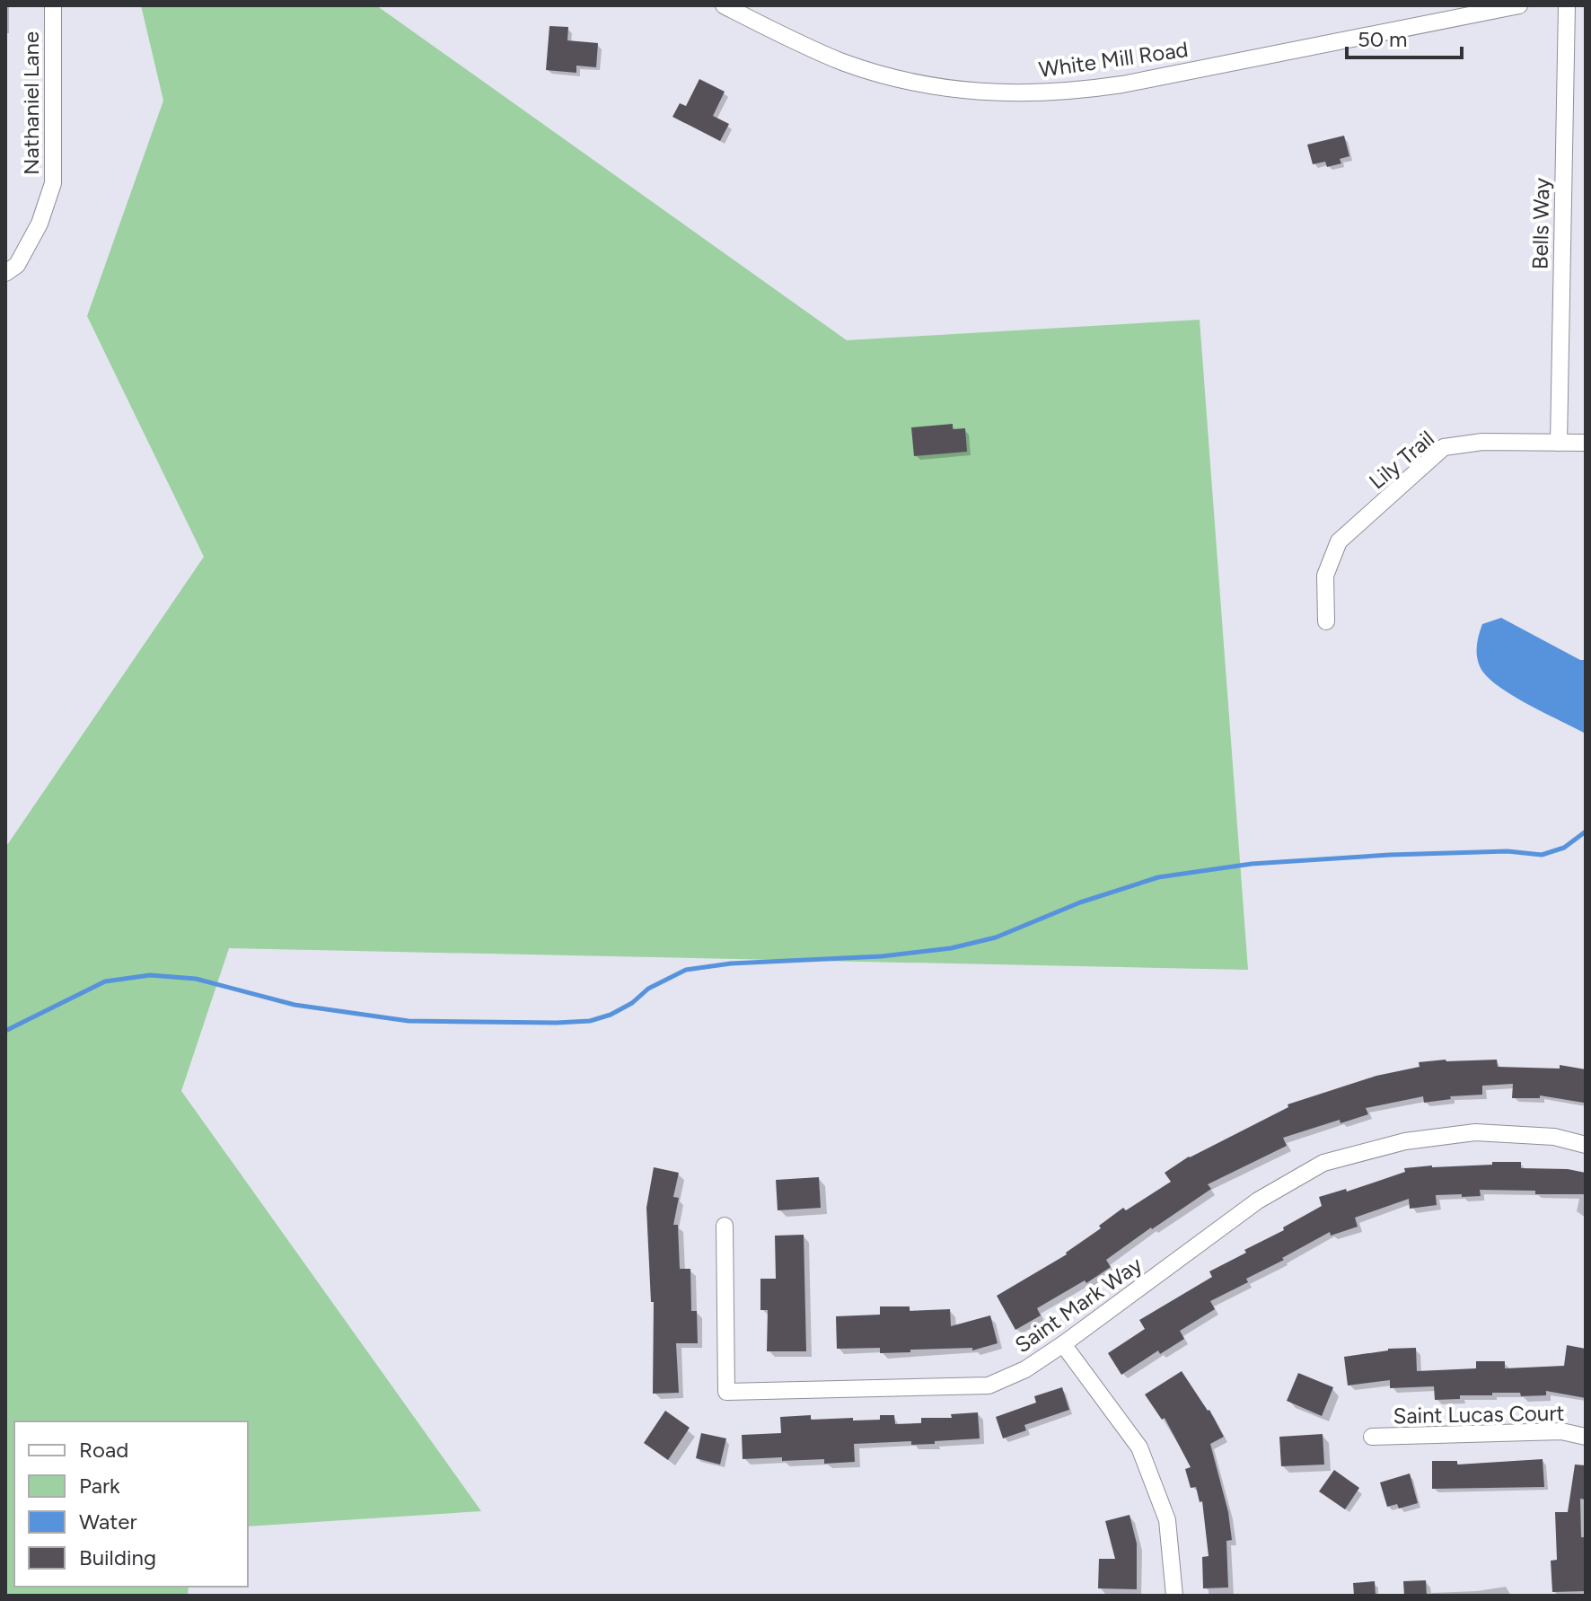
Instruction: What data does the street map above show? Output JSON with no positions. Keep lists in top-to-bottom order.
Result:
{
  "streets": {
    "street": [
      "White Mill Road",
      "Nathaniel Lane",
      "Bells Way",
      "Lily Trail",
      "Saint Mark Way",
      "Saint Lucas Court"
    ]
  },
  "crossings": [
    ["Bells Way", "Lily Trail"]
  ],
  "legend": [
    "Road",
    "Park",
    "Water",
    "Building"
  ],
  "scale_bar": "50 m"
}
